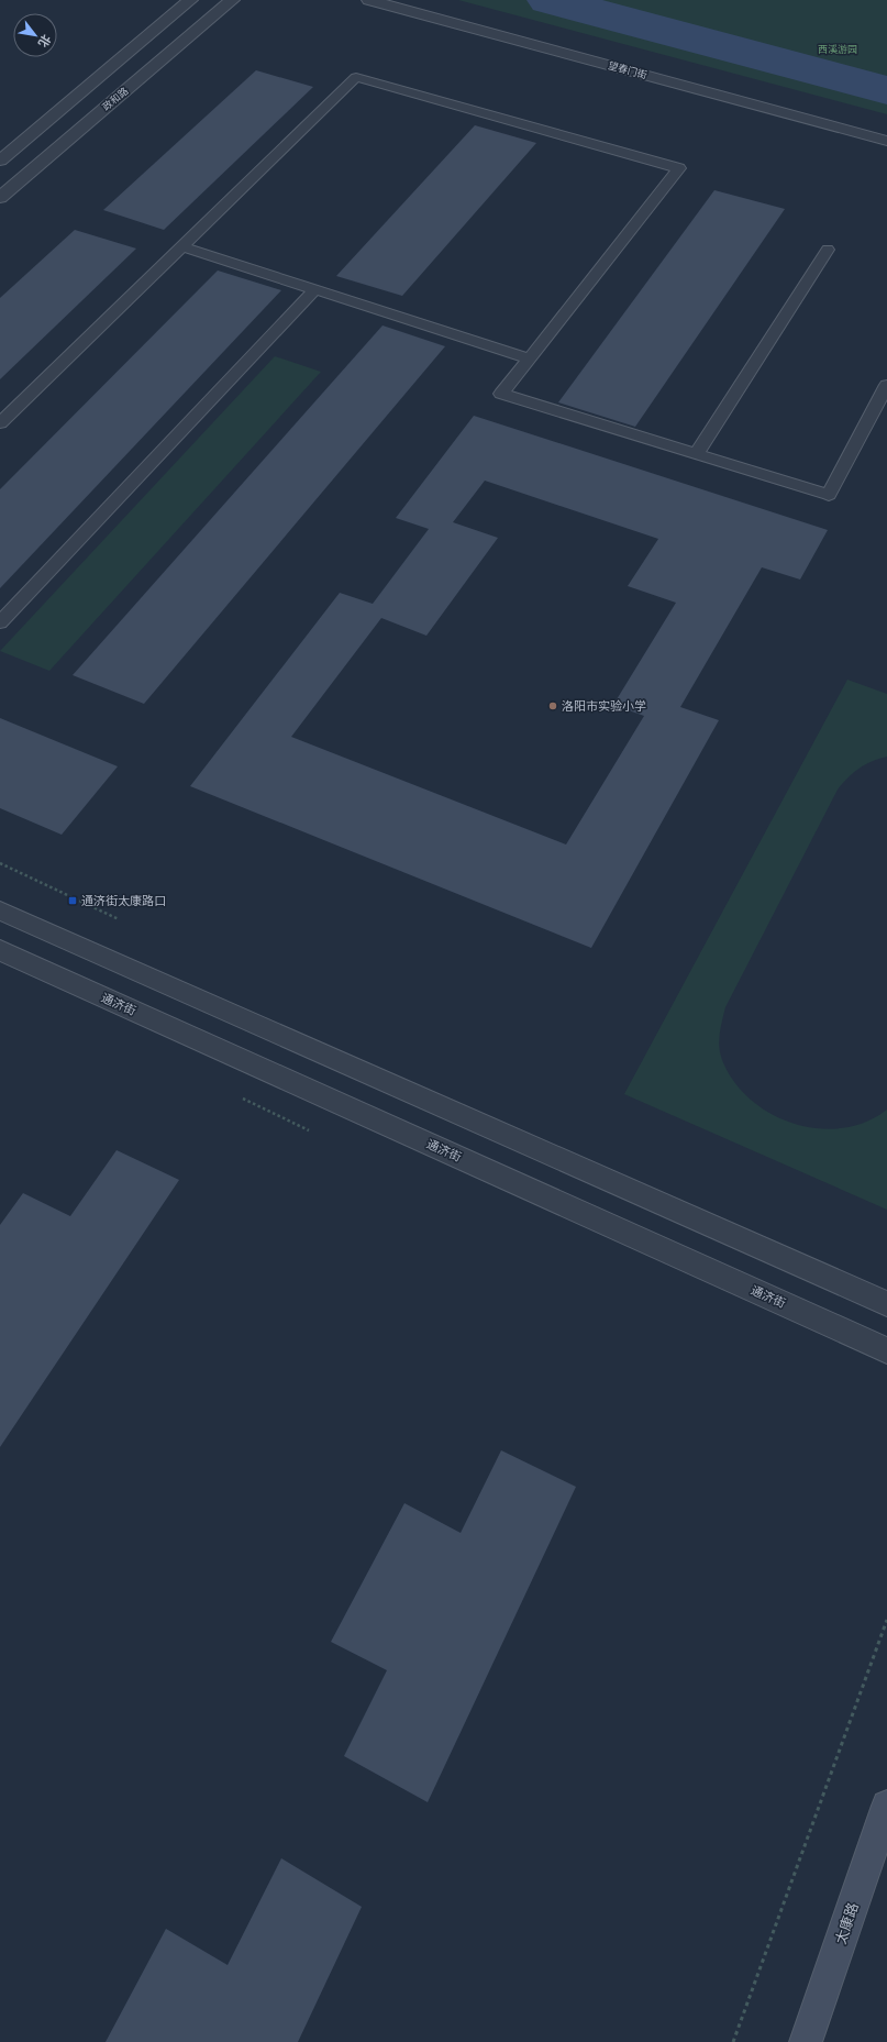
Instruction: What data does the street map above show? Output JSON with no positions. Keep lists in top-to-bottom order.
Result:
{
  "streets": {
    "main road": ["太康路"],
    "street": ["望春门街", "政和路", "通济街"]
  },
  "parks": ["西溪游园"],
  "places": {
    "other": ["洛阳市实验小学"],
    "transit": ["通济街太康路口"]
  },
  "north": "bottom right"
}
